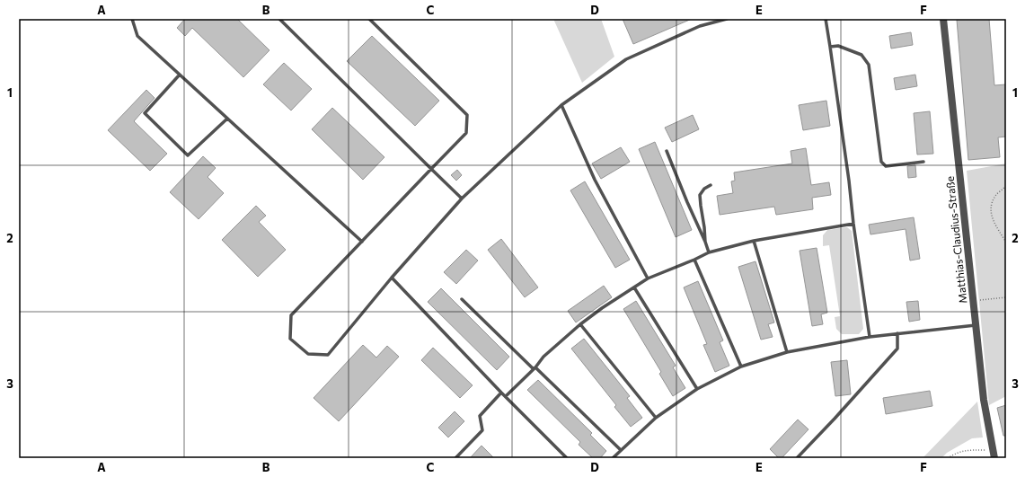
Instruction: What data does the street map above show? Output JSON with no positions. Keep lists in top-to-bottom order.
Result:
{
  "streets": {
    "street": ["Matthias-Claudius-Straße"]
  },
  "grid": {
    "columns": [
      "A",
      "B",
      "C",
      "D",
      "E",
      "F"
    ],
    "rows": ["1", "2", "3"]
  }
}
